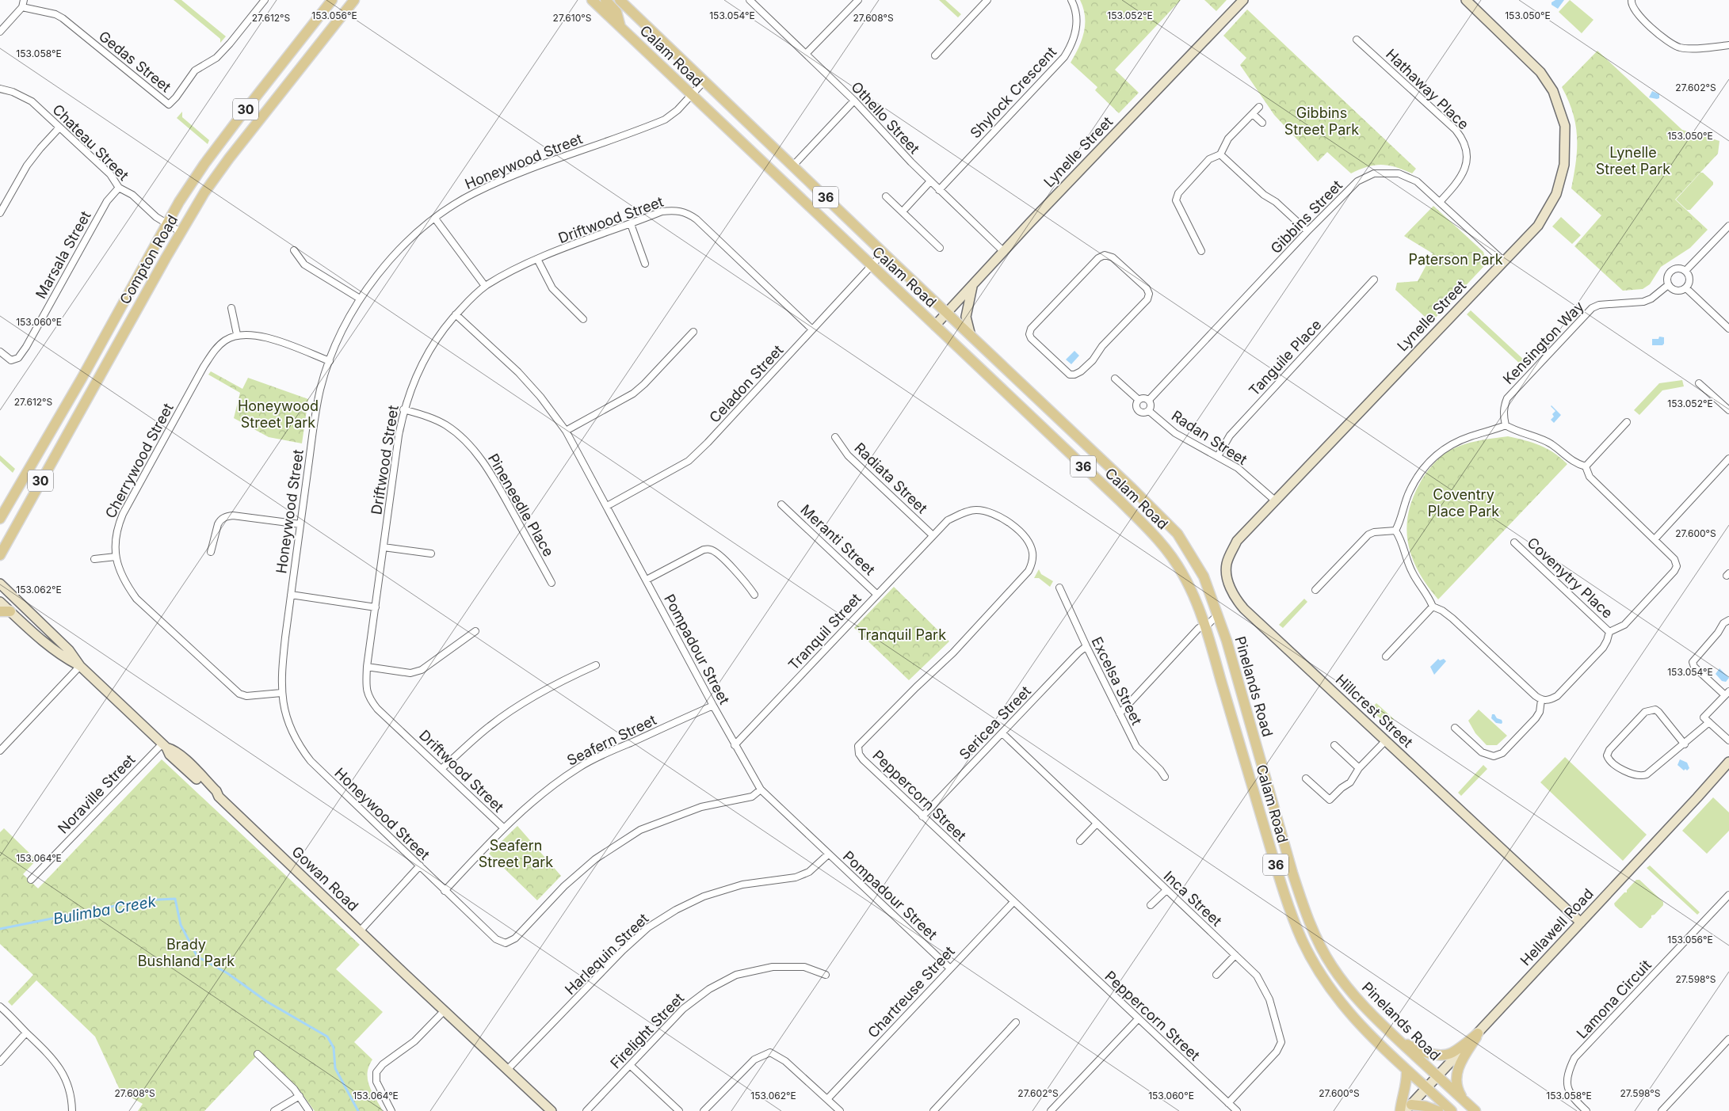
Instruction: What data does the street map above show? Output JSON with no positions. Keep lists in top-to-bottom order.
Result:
{
  "streets": {
    "main road": [
      "Calam Road",
      "30",
      "36",
      "Compton Road",
      "Pinelands Road"
    ],
    "street": [
      "Gedas Street",
      "Hathaway Place",
      "Shylock Crescent",
      "Othello Street",
      "Chateau Street",
      "Lynelle Street",
      "Honeywood Street",
      "Gibbins Street",
      "Driftwood Street",
      "Marsala Street",
      "Kensington Way",
      "Tanguile Place",
      "Celadon Street",
      "Radan Street",
      "Cherrywood Street",
      "Radiata Street",
      "Pineneedle Place",
      "Meranti Street",
      "Covenytry Place",
      "Tranquil Street",
      "Pompadour Street",
      "Excelsa Street",
      "Hillcrest Street",
      "Sericea Street",
      "Seafern Street",
      "Noraville Street",
      "Peppercorn Street",
      "Gowan Road",
      "Inca Street",
      "Hellawell Road",
      "Harlequin Street",
      "Chartreuse Street",
      "Lamona Circuit",
      "Firelight Street"
    ]
  },
  "crossings": [
    ["Calam Road", "Lynelle Street"],
    ["Calam Road", "Honeywood Street"],
    ["Calam Road", "36"],
    ["Calam Road", "Celadon Street"],
    ["Calam Road", "Pinelands Road"],
    ["Calam Road", "Hellawell Road"],
    ["Hathaway Place", "Gibbins Street"],
    ["Shylock Crescent", "Othello Street"],
    ["Othello Street", "Lynelle Street"],
    ["Chateau Street", "Marsala Street"],
    ["Chateau Street", "Compton Road"],
    ["Lynelle Street", "Gibbins Street"],
    ["Lynelle Street", "Radan Street"],
    ["Lynelle Street", "Hillcrest Street"],
    ["Honeywood Street", "Cherrywood Street"],
    ["Honeywood Street", "Pompadour Street"],
    ["Honeywood Street", "Seafern Street"],
    ["36", "Hellawell Road"],
    ["Gibbins Street", "Radan Street"],
    ["Driftwood Street", "Celadon Street"],
    ["Driftwood Street", "Pineneedle Place"],
    ["Driftwood Street", "Pompadour Street"],
    ["Driftwood Street", "Seafern Street"],
    ["Tanguile Place", "Radan Street"],
    ["Celadon Street", "Pompadour Street"],
    ["Radan Street", "Hillcrest Street"],
    ["Radiata Street", "Tranquil Street"],
    ["Radiata Street", "Peppercorn Street"],
    ["Meranti Street", "Tranquil Street"],
    ["Tranquil Street", "Pompadour Street"],
    ["Tranquil Street", "Peppercorn Street"],
    ["Pompadour Street", "Seafern Street"],
    ["Pompadour Street", "Harlequin Street"],
    ["Pompadour Street", "Chartreuse Street"],
    ["Excelsa Street", "Sericea Street"],
    ["Pinelands Road", "Hellawell Road"],
    ["Hillcrest Street", "Hellawell Road"],
    ["Sericea Street", "Peppercorn Street"],
    ["Sericea Street", "Inca Street"],
    ["Noraville Street", "Gowan Road"],
    ["Peppercorn Street", "Inca Street"],
    ["Peppercorn Street", "Chartreuse Street"],
    ["Gowan Road", "Harlequin Street"]
  ],
  "water": ["Bulimba Creek"],
  "parks": [
    "Gibbins Street Park",
    "Lynelle Street Park",
    "Paterson Park",
    "Honeywood Street Park",
    "Coventry Place Park",
    "Tranquil Park",
    "Seafern Street Park",
    "Brady Bushland Park"
  ],
  "coordinates": [
    "153.056°E",
    "153.054°E",
    "153.052°E",
    "153.050°E",
    "27.612°S",
    "27.610°S",
    "27.608°S",
    "153.058°E",
    "27.602°S",
    "153.060°E",
    "27.600°S",
    "153.062°E",
    "153.064°E",
    "27.598°S"
  ]
}
